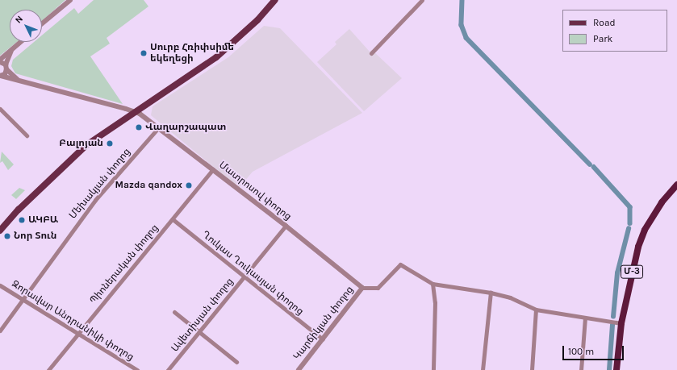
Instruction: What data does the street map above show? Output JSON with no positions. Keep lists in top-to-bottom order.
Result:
{
  "streets": {
    "highway": ["Մ-3"],
    "street": [
      "Մեխակյան փողոց",
      "Մատրոսով փողոց",
      "Պիոներական փողոց",
      "Ղուկաս Ղուկասյան փողոց",
      "Ավետիսյան փողոց",
      "Զորավար Անդրանիկի փողոց",
      "Կարճիկյան փողոց"
    ]
  },
  "crossings": [
    ["Մեխակյան փողոց", "Մատրոսով փողոց"],
    ["Մեխակյան փողոց", "Զորավար Անդրանիկի փողոց"],
    ["Մատրոսով փողոց", "Պիոներական փողոց"],
    ["Մատրոսով փողոց", "Ավետիսյան փողոց"],
    ["Մատրոսով փողոց", "Կարճիկյան փողոց"],
    ["Պիոներական փողոց", "Ղուկաս Ղուկասյան փողոց"],
    ["Պիոներական փողոց", "Զորավար Անդրանիկի փողոց"],
    ["Ղուկաս Ղուկասյան փողոց", "Ավետիսյան փողոց"],
    ["Ղուկաս Ղուկասյան փողոց", "Կարճիկյան փողոց"]
  ],
  "places": [
    "Սուրբ Հռիփսիմե եկեղեցի",
    "Վաղարշապատ",
    "Բալոյան",
    "Mazda qandox",
    "ԱԿԲԱ",
    "Նոր Տուն"
  ],
  "legend": ["Road", "Park"],
  "scale_bar": "100 m",
  "north": "top left"
}
